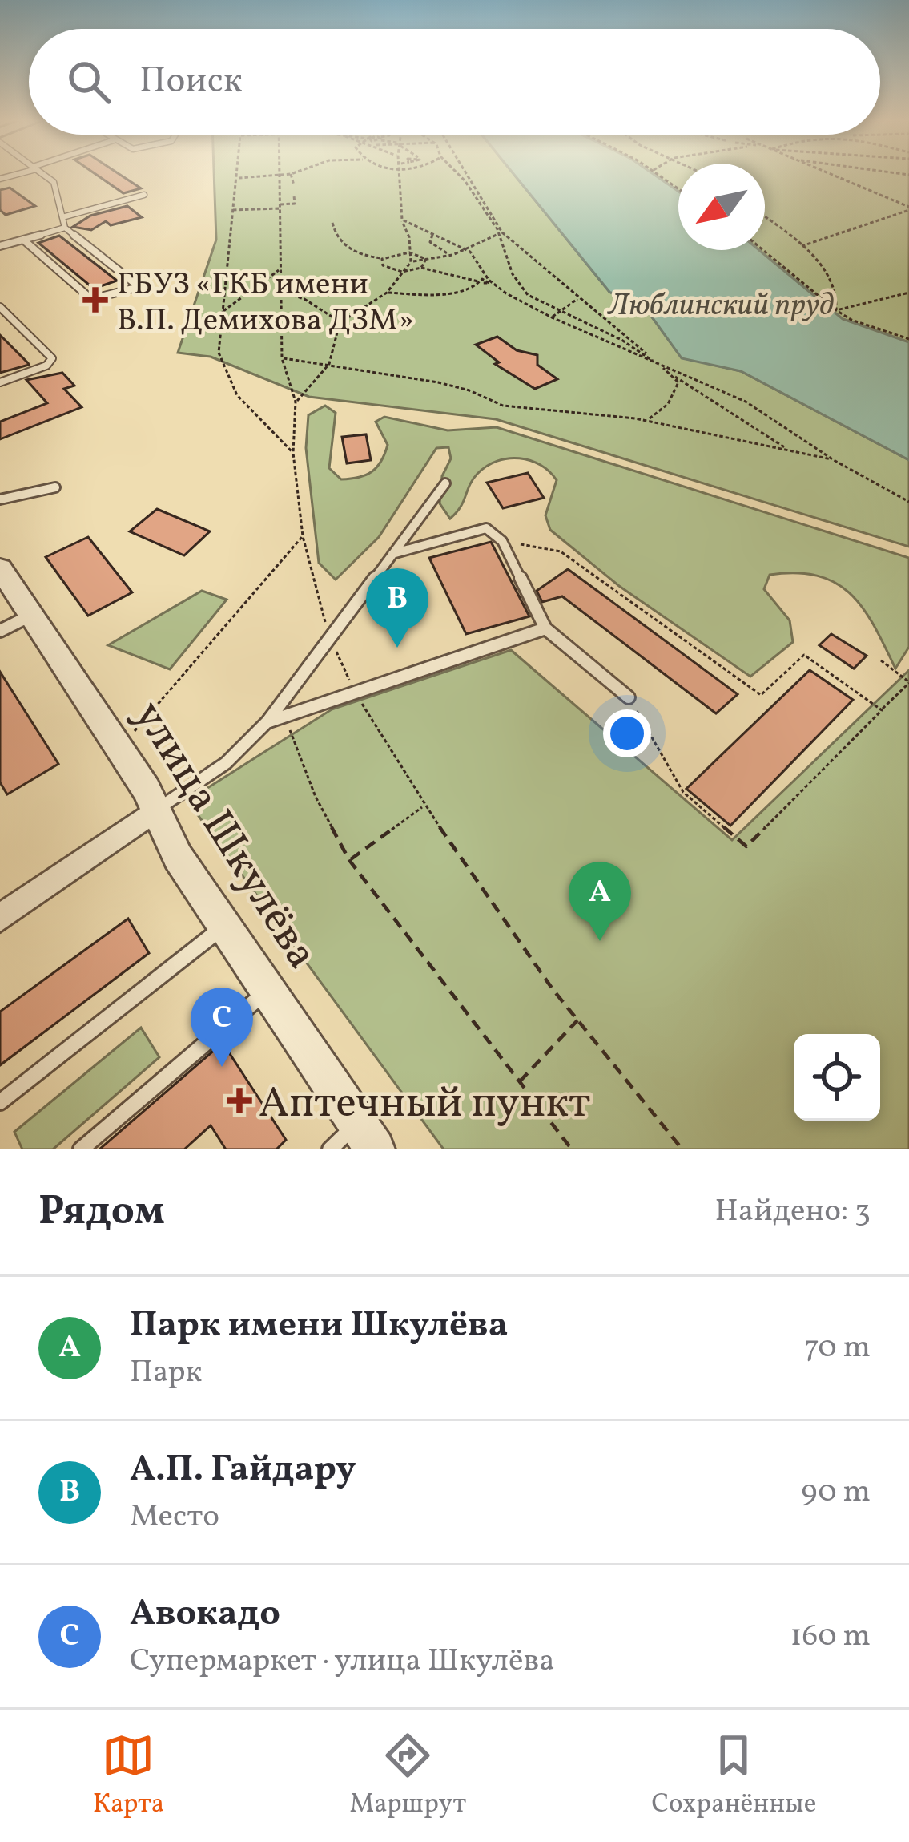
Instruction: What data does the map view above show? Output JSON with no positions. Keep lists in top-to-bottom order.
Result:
{
  "streets": {
    "street": ["улица Шкулёва"]
  },
  "water": ["Люблинский пруд"],
  "places": {
    "health": ["ГБУЗ «ГКБ имени В.П. Демихова ДЗМ»", "Аптечный пункт"]
  },
  "north": "bottom left",
  "page": {
    "search": "Поиск",
    "pins": ["B", "A", "C"],
    "heading": ["Рядом", "Найдено: 3"],
    "list": [
      {
        "mark": "A",
        "name": "Парк имени Шкулёва",
        "note": "Парк",
        "value": "70 m"
      },
      {
        "mark": "B",
        "name": "А.П. Гайдару",
        "note": "Место",
        "value": "90 m"
      },
      {
        "mark": "C",
        "name": "Авокадо",
        "note": "Супермаркет · улица Шкулёва",
        "value": "160 m"
      }
    ],
    "nav": ["Карта", "Маршрут", "Сохранённые"]
  }
}
